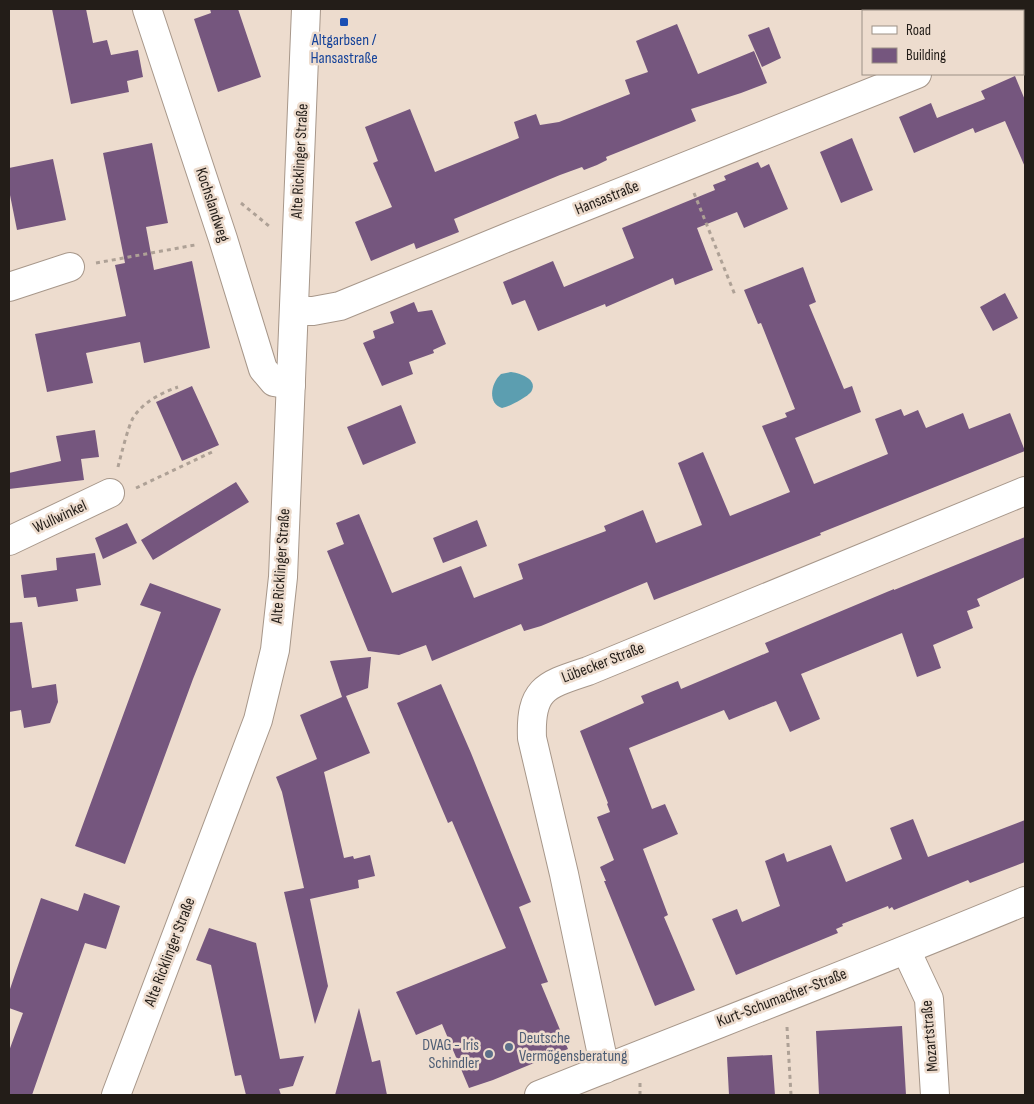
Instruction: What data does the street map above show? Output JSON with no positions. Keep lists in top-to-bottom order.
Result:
{
  "streets": {
    "street": [
      "Alte Ricklinger Straße",
      "Hansastraße",
      "Kochslandweg",
      "Wullwinkel",
      "Lübecker Straße",
      "Kurt-Schumacher-Straße",
      "Mozartstraße"
    ]
  },
  "crossings": [
    ["Alte Ricklinger Straße", "Hansastraße"],
    ["Alte Ricklinger Straße", "Kochslandweg"],
    ["Lübecker Straße", "Kurt-Schumacher-Straße"],
    ["Kurt-Schumacher-Straße", "Mozartstraße"]
  ],
  "places": {
    "transit": ["Altgarbsen / Hansastraße"],
    "other": ["Deutsche Vermögensberatung", "DVAG - Iris Schindler"]
  },
  "legend": ["Road", "Building"]
}
